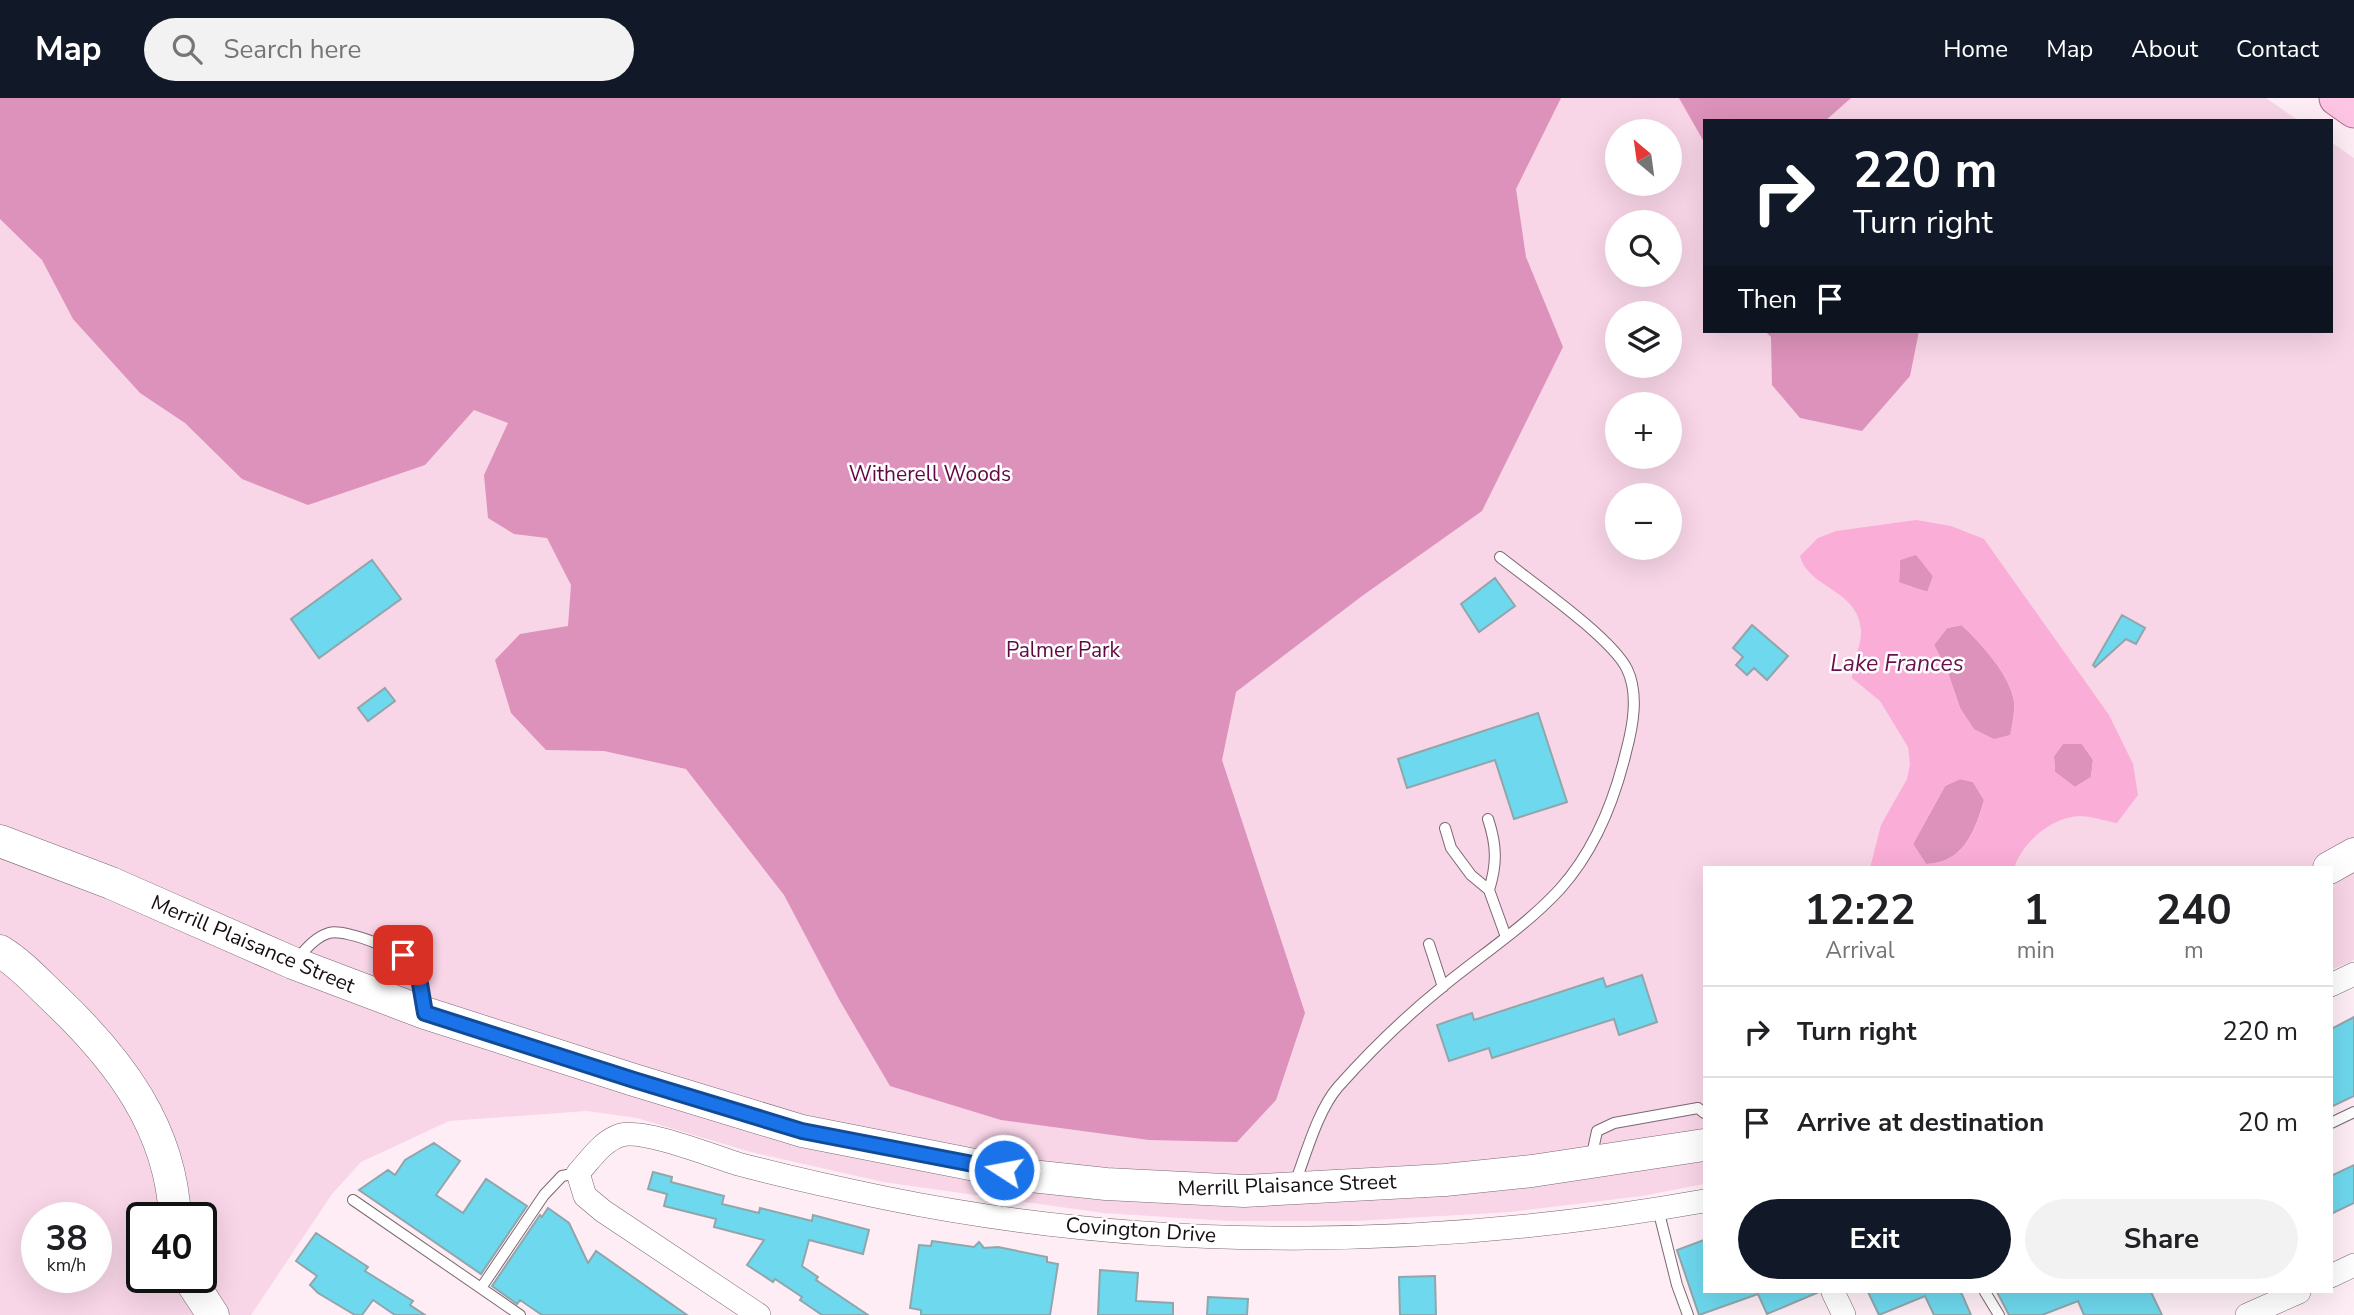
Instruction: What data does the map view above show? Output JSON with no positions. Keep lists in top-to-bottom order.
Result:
{
  "streets": {
    "street": ["Merrill Plaisance Street", "Covington Drive"]
  },
  "water": ["Lake Frances"],
  "parks": ["Witherell Woods", "Palmer Park"],
  "north": "top left",
  "page": {
    "header": "Map",
    "search": "Search here",
    "nav": [
      "Home",
      "Map",
      "About",
      "Contact"
    ],
    "map_buttons": ["+", "−"],
    "turn": ["220 m", "Turn right"],
    "then": "Then",
    "eta": [
      "12:22",
      "Arrival",
      "1",
      "min",
      "240",
      "m"
    ],
    "list": [
      {
        "name": "Turn right",
        "value": "220 m"
      },
      {
        "name": "Arrive at destination",
        "value": "20 m"
      }
    ],
    "buttons": ["Exit", "Share"],
    "speed": "38 km/h",
    "limit": "40"
  }
}
